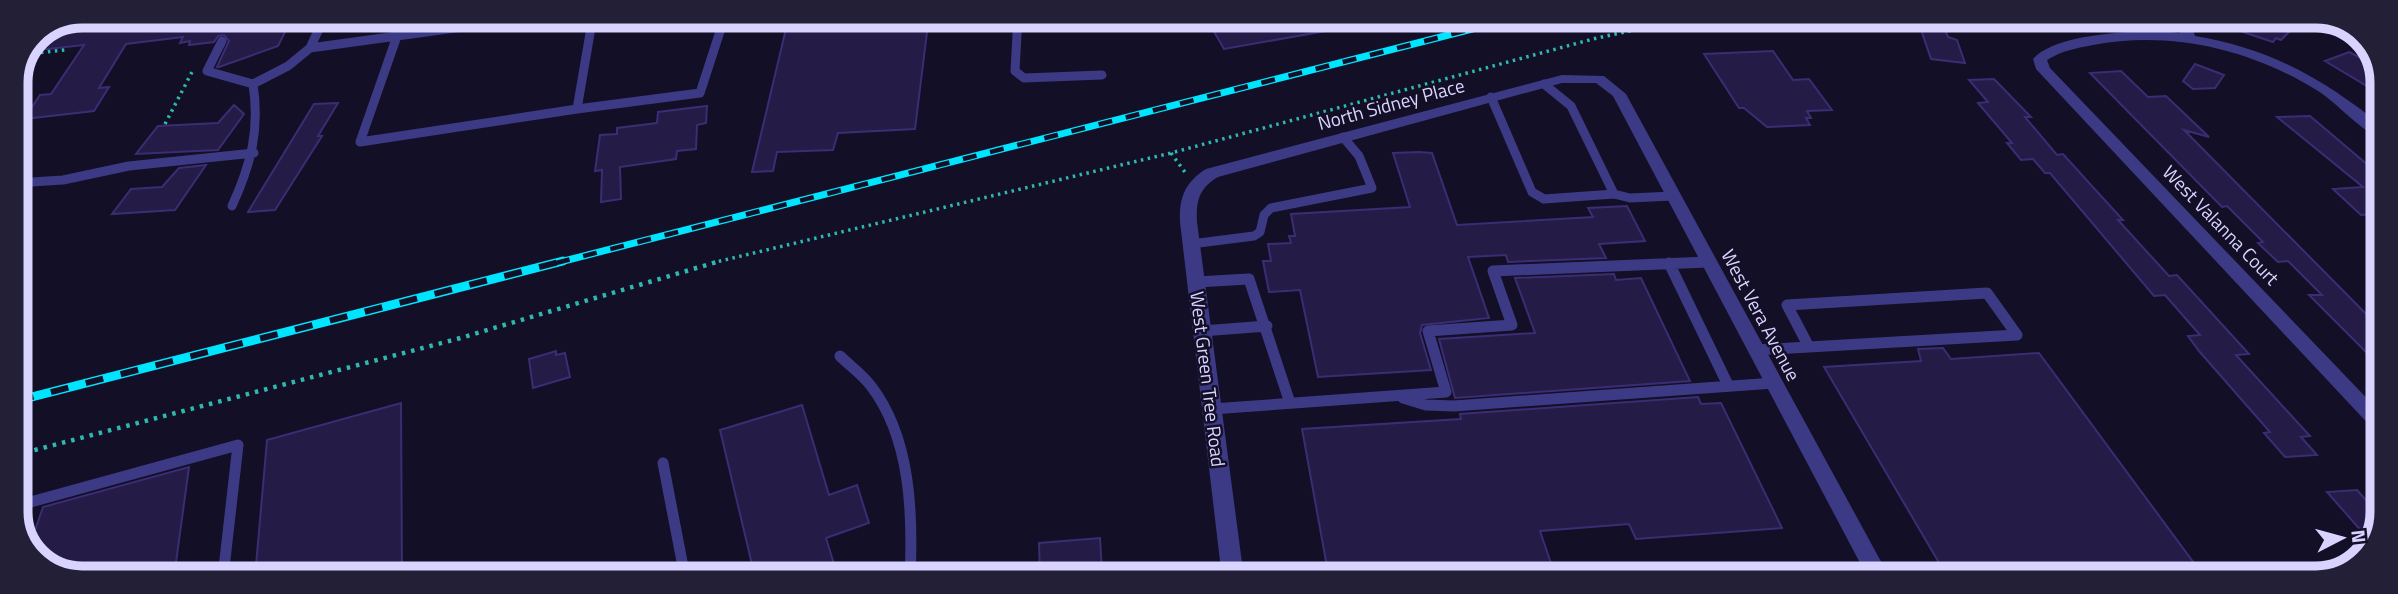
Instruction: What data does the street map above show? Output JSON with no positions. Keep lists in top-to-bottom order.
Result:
{
  "streets": {
    "street": [
      "North Sidney Place",
      "West Valanna Court",
      "West Vera Avenue",
      "West Green Tree Road"
    ]
  },
  "crossings": [
    ["North Sidney Place", "West Vera Avenue"],
    ["North Sidney Place", "West Green Tree Road"]
  ],
  "north": "right"
}
